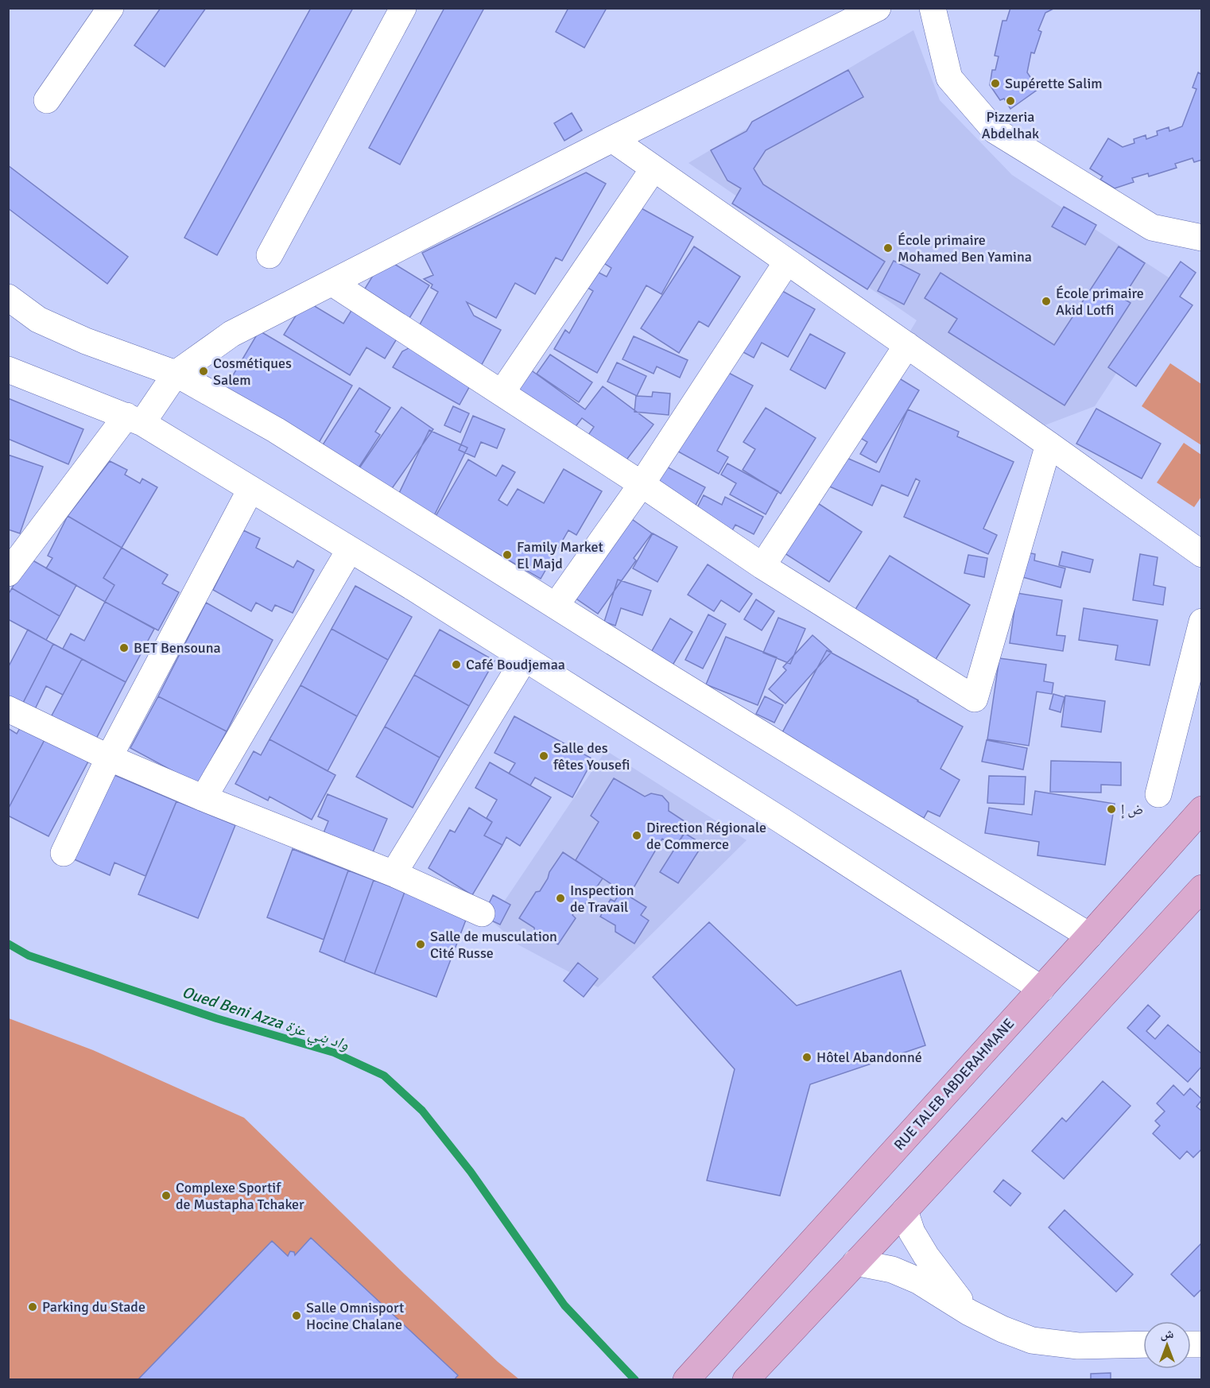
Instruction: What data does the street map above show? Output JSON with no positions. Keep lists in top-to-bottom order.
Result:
{
  "streets": {
    "main road": ["RUE TALEB ABDERAHMANE"]
  },
  "water": ["Oued Beni Azza واد بني عزة"],
  "places": [
    "Supérette Salim",
    "Pizzeria Abdelhak",
    "École primaire Mohamed Ben Yamina",
    "École primaire Akid Lotfi",
    "Cosmétiques Salem",
    "Family Market El Majd",
    "BET Bensouna",
    "Café Boudjemaa",
    "Salle des fêtes Yousefi",
    "ض إ",
    "Direction Régionale de Commerce",
    "Inspection de Travail",
    "Salle de musculation Cité Russe",
    "Hôtel Abandonné",
    "Complexe Sportif de Mustapha Tchaker",
    "Parking du Stade",
    "Salle Omnisport Hocine Chalane"
  ],
  "north": "top"
}
